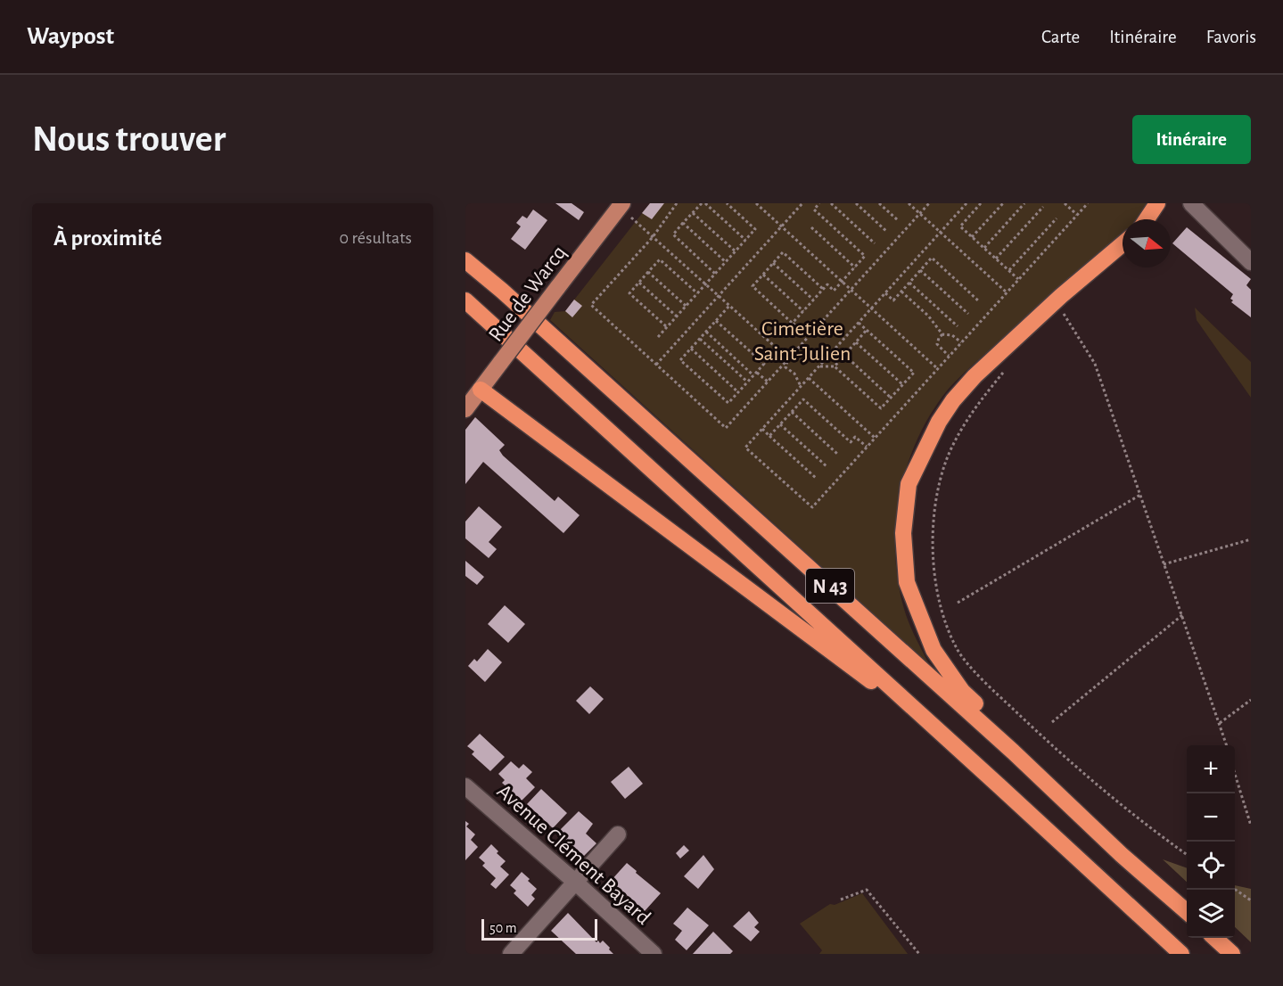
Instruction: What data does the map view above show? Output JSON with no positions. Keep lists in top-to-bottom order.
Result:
{
  "streets": {
    "highway": ["N 43"],
    "main road": ["Rue de Warcq"],
    "street": ["Avenue Clément Bayard"]
  },
  "parks": ["Cimetière Saint-Julien"],
  "scale_bar": "50 m",
  "north": "right",
  "page": {
    "header": "Waypost",
    "nav": ["Carte", "Itinéraire", "Favoris"],
    "buttons": "Itinéraire",
    "title": "Nous trouver",
    "heading": ["À proximité", "0 résultats"],
    "map_buttons": ["+", "−"],
    "scale": "50 m"
  }
}
